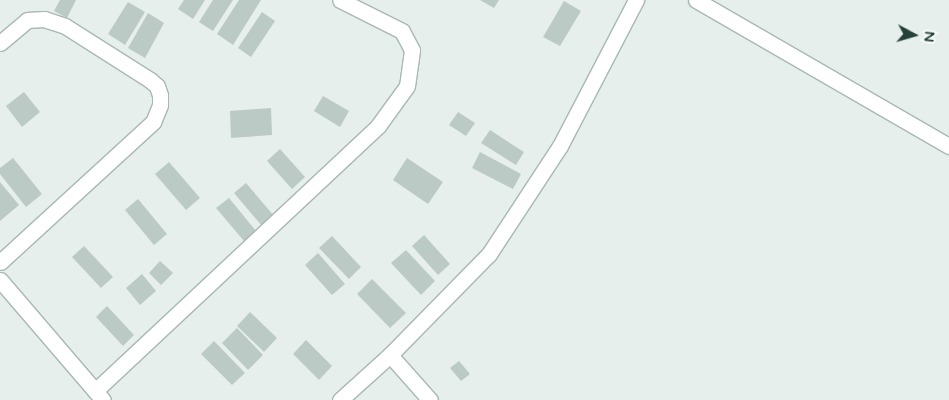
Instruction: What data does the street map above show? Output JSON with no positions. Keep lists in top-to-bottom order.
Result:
{
  "north": "right"
}
